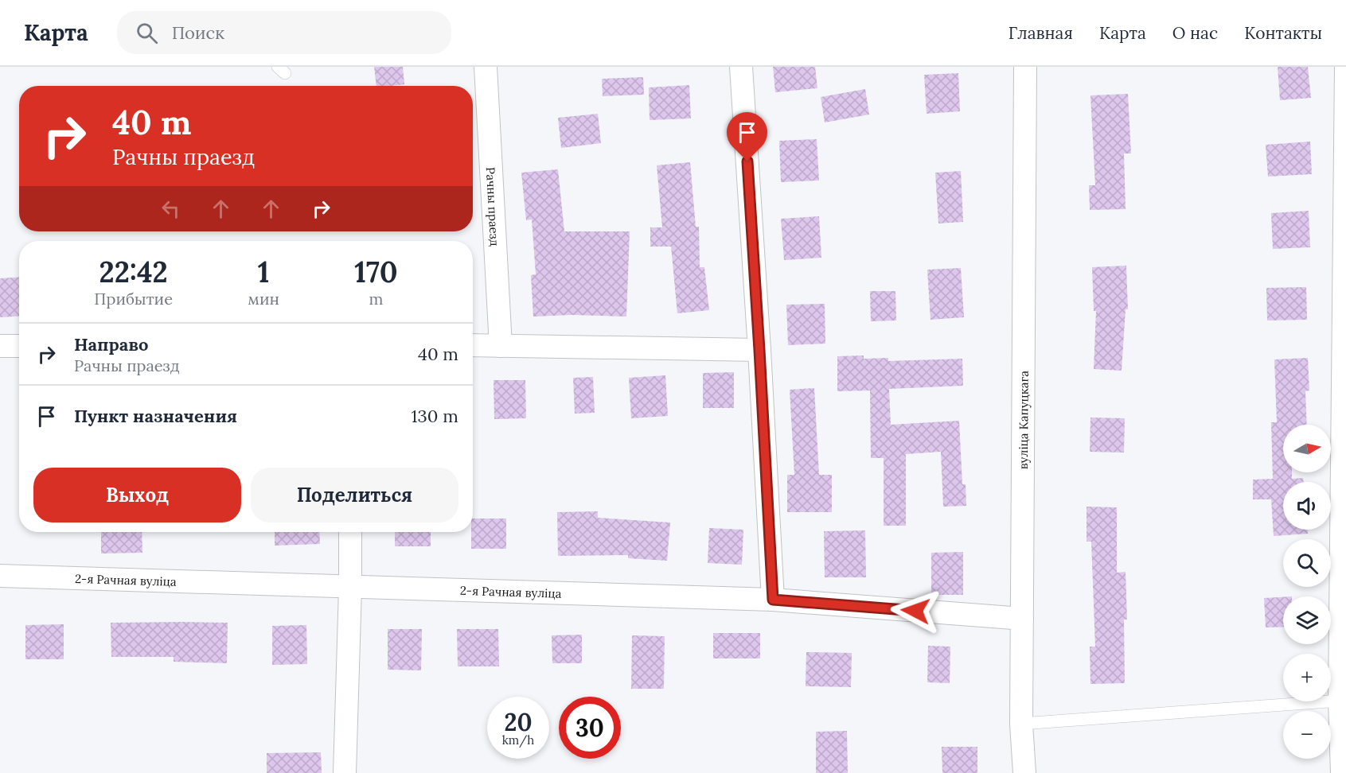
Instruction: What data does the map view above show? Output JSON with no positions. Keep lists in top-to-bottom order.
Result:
{
  "streets": {
    "street": ["Рачны праезд", "вуліца Капуцкага", "2-я Рачная вуліца"]
  },
  "crossings": [
    ["вуліца Капуцкага", "2-я Рачная вуліца"]
  ],
  "north": "right",
  "page": {
    "header": "Карта",
    "search": "Поиск",
    "nav": [
      "Главная",
      "Карта",
      "О нас",
      "Контакты"
    ],
    "turn": ["40 m", "Рачны праезд"],
    "eta": [
      "22:42",
      "Прибытие",
      "1",
      "мин",
      "170",
      "m"
    ],
    "list": [
      {
        "name": "Направо",
        "note": "Рачны праезд",
        "value": "40 m"
      },
      {
        "name": "Пункт назначения",
        "value": "130 m"
      }
    ],
    "map_buttons": ["+", "−"],
    "buttons": ["Выход", "Поделиться"],
    "speed": "20 km/h",
    "limit": "30"
  }
}
